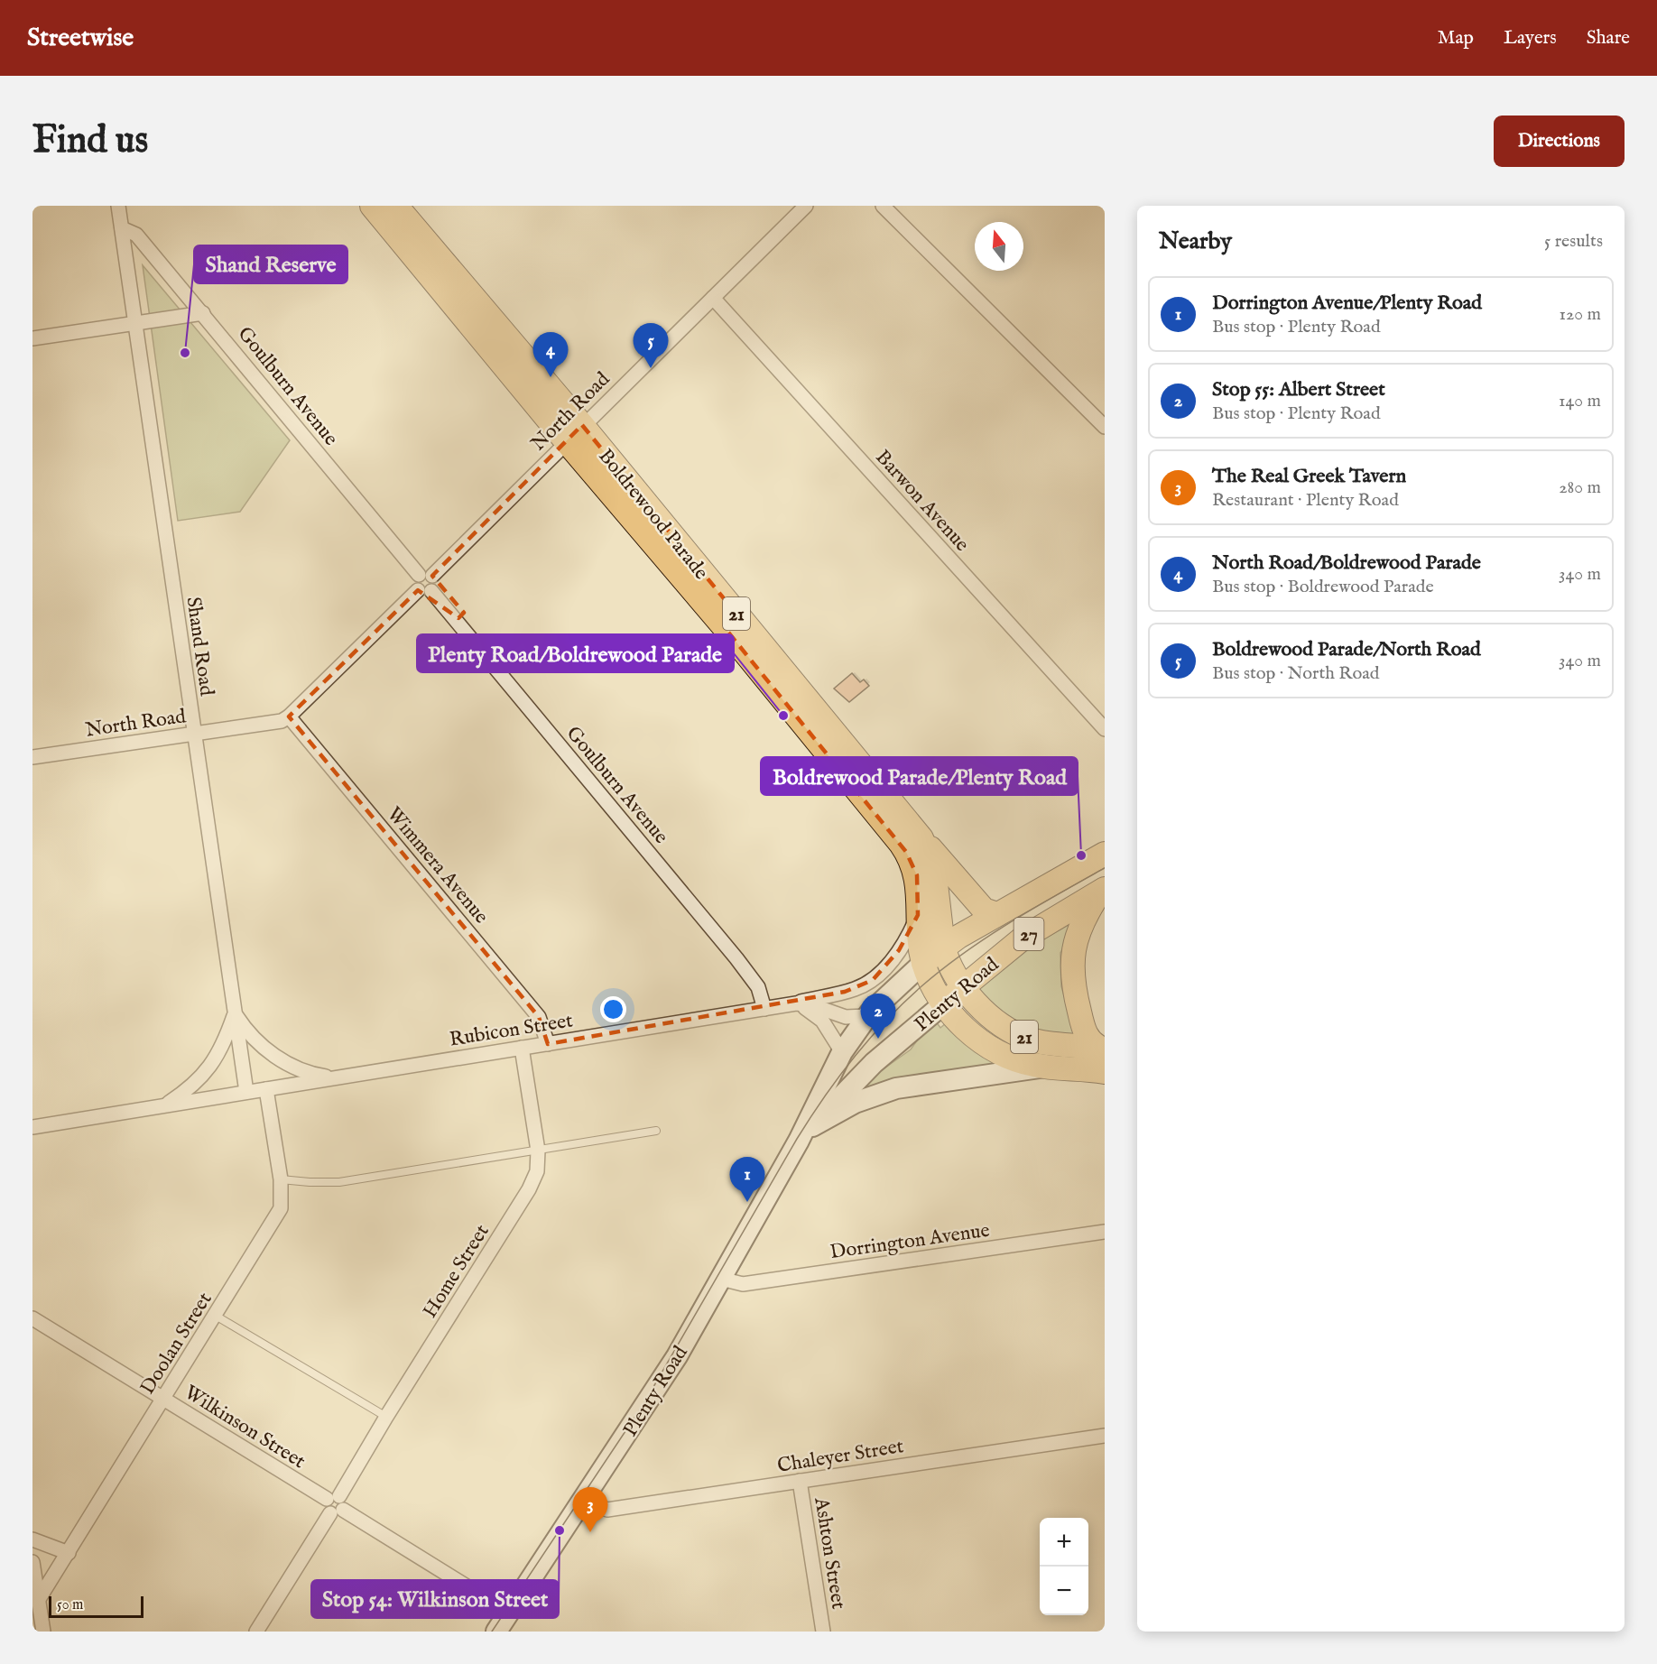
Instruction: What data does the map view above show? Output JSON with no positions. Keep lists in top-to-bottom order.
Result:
{
  "streets": {
    "main road": [
      "Boldrewood Parade",
      "21",
      "27",
      "Plenty Road"
    ],
    "street": [
      "Goulburn Avenue",
      "North Road",
      "Barwon Avenue",
      "Shand Road",
      "Wimmera Avenue",
      "Rubicon Street",
      "Dorrington Avenue",
      "Home Street",
      "Doolan Street",
      "Wilkinson Street",
      "Chaleyer Street",
      "Ashton Street"
    ]
  },
  "crossings": [
    ["Goulburn Avenue", "North Road"],
    ["Goulburn Avenue", "Shand Road"],
    ["Goulburn Avenue", "Rubicon Street"],
    ["North Road", "Barwon Avenue"],
    ["North Road", "Boldrewood Parade"],
    ["North Road", "Shand Road"],
    ["North Road", "Wimmera Avenue"],
    ["Boldrewood Parade", "21"],
    ["Boldrewood Parade", "Plenty Road"],
    ["Boldrewood Parade", "Rubicon Street"],
    ["21", "Plenty Road"],
    ["Shand Road", "Rubicon Street"],
    ["Wimmera Avenue", "Rubicon Street"],
    ["Plenty Road", "Rubicon Street"],
    ["Plenty Road", "Dorrington Avenue"],
    ["Plenty Road", "Chaleyer Street"],
    ["Rubicon Street", "Home Street"],
    ["Rubicon Street", "Doolan Street"],
    ["Home Street", "Wilkinson Street"],
    ["Doolan Street", "Wilkinson Street"],
    ["Chaleyer Street", "Ashton Street"]
  ],
  "places": [
    "Shand Reserve",
    "Plenty Road/Boldrewood Parade",
    "Boldrewood Parade/Plenty Road",
    "Stop 54: Wilkinson Street"
  ],
  "scale_bar": "50 m",
  "north": "top",
  "page": {
    "header": "Streetwise",
    "nav": ["Map", "Layers", "Share"],
    "buttons": "Directions",
    "title": "Find us",
    "heading": ["Nearby", "5 results"],
    "list": [
      {
        "mark": "1",
        "name": "Dorrington Avenue/Plenty Road",
        "note": "Bus stop · Plenty Road",
        "value": "120 m"
      },
      {
        "mark": "2",
        "name": "Stop 55: Albert Street",
        "note": "Bus stop · Plenty Road",
        "value": "140 m"
      },
      {
        "mark": "3",
        "name": "The Real Greek Tavern",
        "note": "Restaurant · Plenty Road",
        "value": "280 m"
      },
      {
        "mark": "4",
        "name": "North Road/Boldrewood Parade",
        "note": "Bus stop · Boldrewood Parade",
        "value": "340 m"
      },
      {
        "mark": "5",
        "name": "Boldrewood Parade/North Road",
        "note": "Bus stop · North Road",
        "value": "340 m"
      }
    ],
    "pins": [
      "5",
      "4",
      "2",
      "1",
      "3"
    ],
    "map_buttons": ["+", "−"],
    "scale": "50 m"
  }
}
